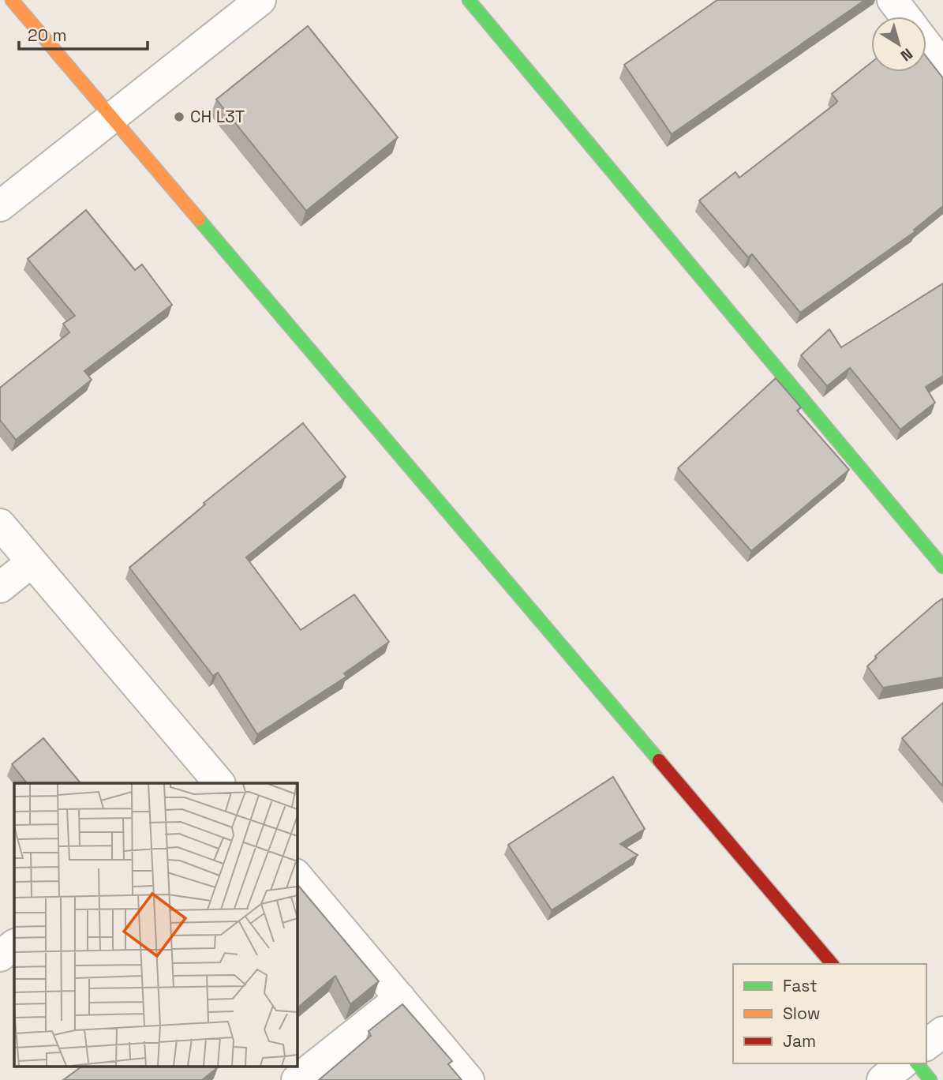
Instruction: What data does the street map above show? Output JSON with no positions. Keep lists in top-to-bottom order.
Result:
{
  "places": ["CH L3T"],
  "legend": ["Fast", "Slow", "Jam"],
  "scale_bar": "20 m",
  "north": "bottom right"
}
